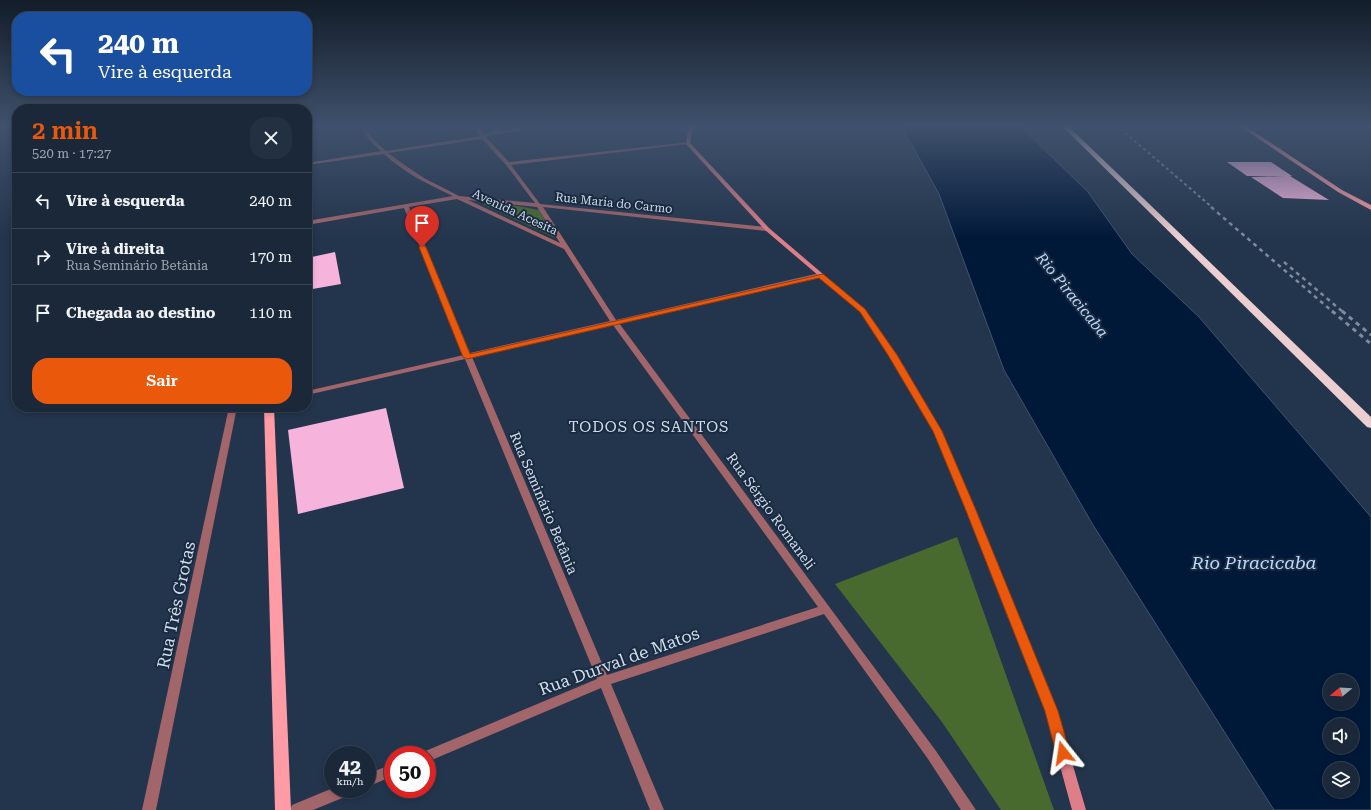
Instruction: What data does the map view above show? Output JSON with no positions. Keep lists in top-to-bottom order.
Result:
{
  "streets": {
    "street": [
      "Rua Maria do Carmo",
      "Avenida Acesita",
      "Rua Seminário Betânia",
      "Rua Sérgio Romaneli",
      "Rua Três Grotas",
      "Rua Durval de Matos"
    ]
  },
  "crossings": [
    ["Rua Maria do Carmo", "Avenida Acesita"],
    ["Rua Maria do Carmo", "Rua Sérgio Romaneli"],
    ["Avenida Acesita", "Rua Sérgio Romaneli"],
    ["Rua Seminário Betânia", "Rua Durval de Matos"],
    ["Rua Sérgio Romaneli", "Rua Durval de Matos"]
  ],
  "districts": ["TODOS OS SANTOS"],
  "water": ["Rio Piracicaba"],
  "north": "left",
  "page": {
    "turn": ["240 m", "Vire à esquerda"],
    "heading": ["2 min", "520 m · 17:27"],
    "list": [
      {
        "name": "Vire à esquerda",
        "value": "240 m"
      },
      {
        "name": "Vire à direita",
        "note": "Rua Seminário Betânia",
        "value": "170 m"
      },
      {
        "name": "Chegada ao destino",
        "value": "110 m"
      }
    ],
    "buttons": "Sair",
    "speed": "42 km/h",
    "limit": "50"
  }
}
